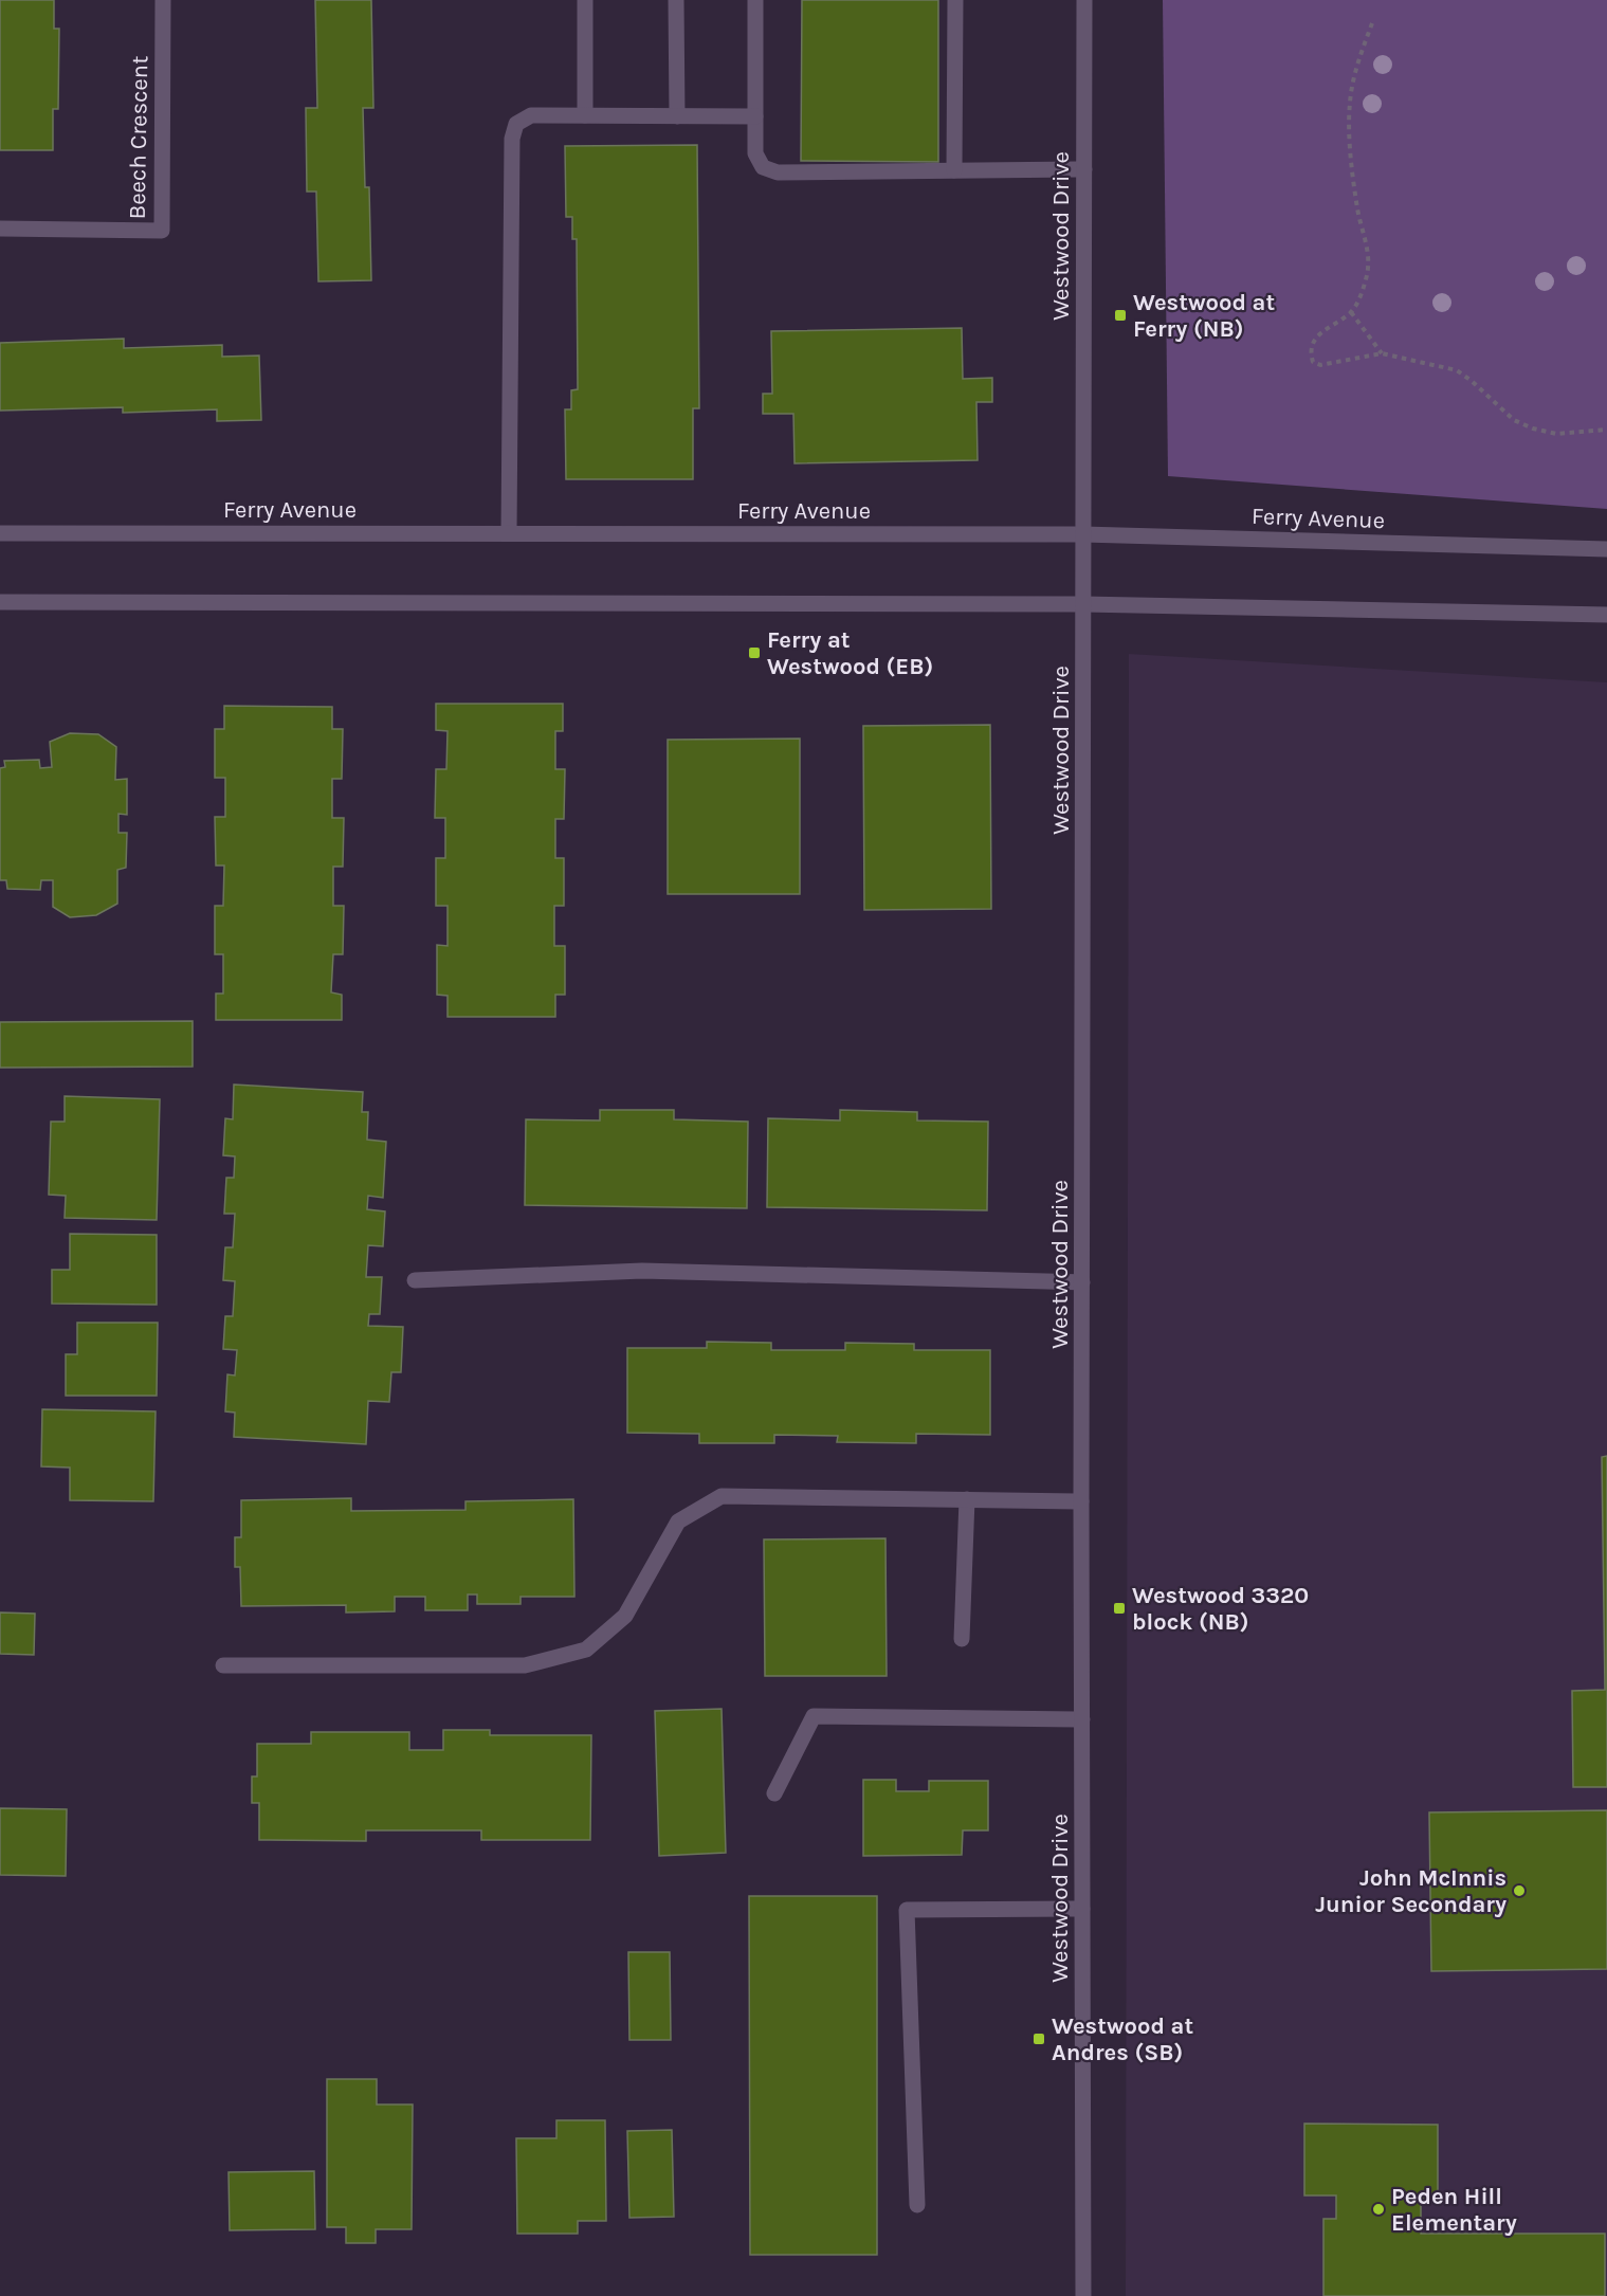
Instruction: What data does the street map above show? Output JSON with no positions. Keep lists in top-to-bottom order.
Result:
{
  "streets": {
    "street": ["Beech Crescent", "Westwood Drive", "Ferry Avenue"]
  },
  "crossings": [
    ["Westwood Drive", "Ferry Avenue"]
  ],
  "places": {
    "transit": [
      "Westwood at Ferry (NB)",
      "Ferry at Westwood (EB)",
      "Westwood 3320 block (NB)",
      "Westwood at Andres (SB)"
    ],
    "other": ["John McInnis Junior Secondary", "Peden Hill Elementary"]
  }
}
